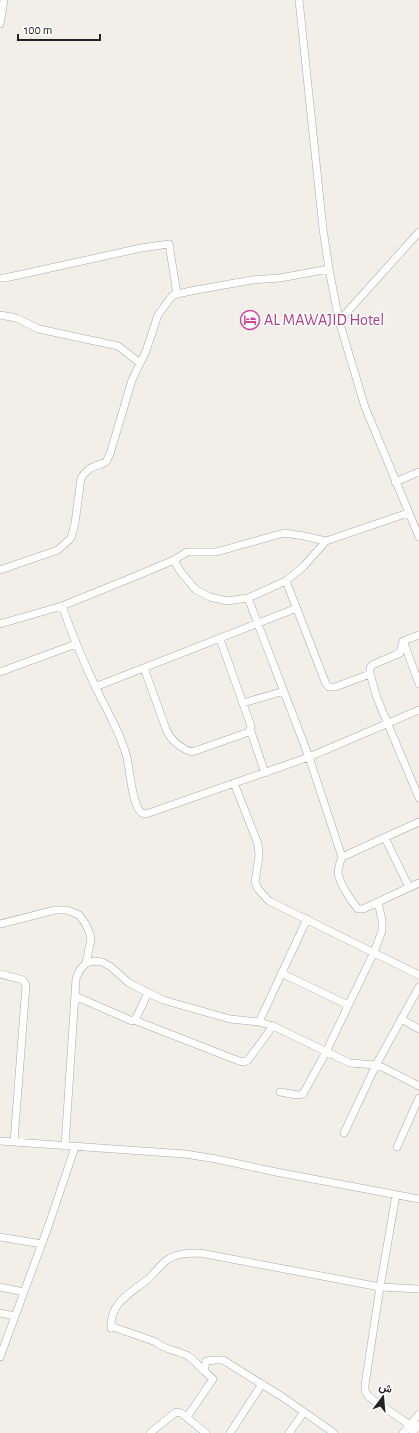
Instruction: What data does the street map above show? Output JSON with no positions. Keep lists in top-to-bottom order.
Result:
{
  "places": {
    "hotel": ["AL MAWAJID Hotel"]
  },
  "scale_bar": "100 m",
  "north": "top"
}
